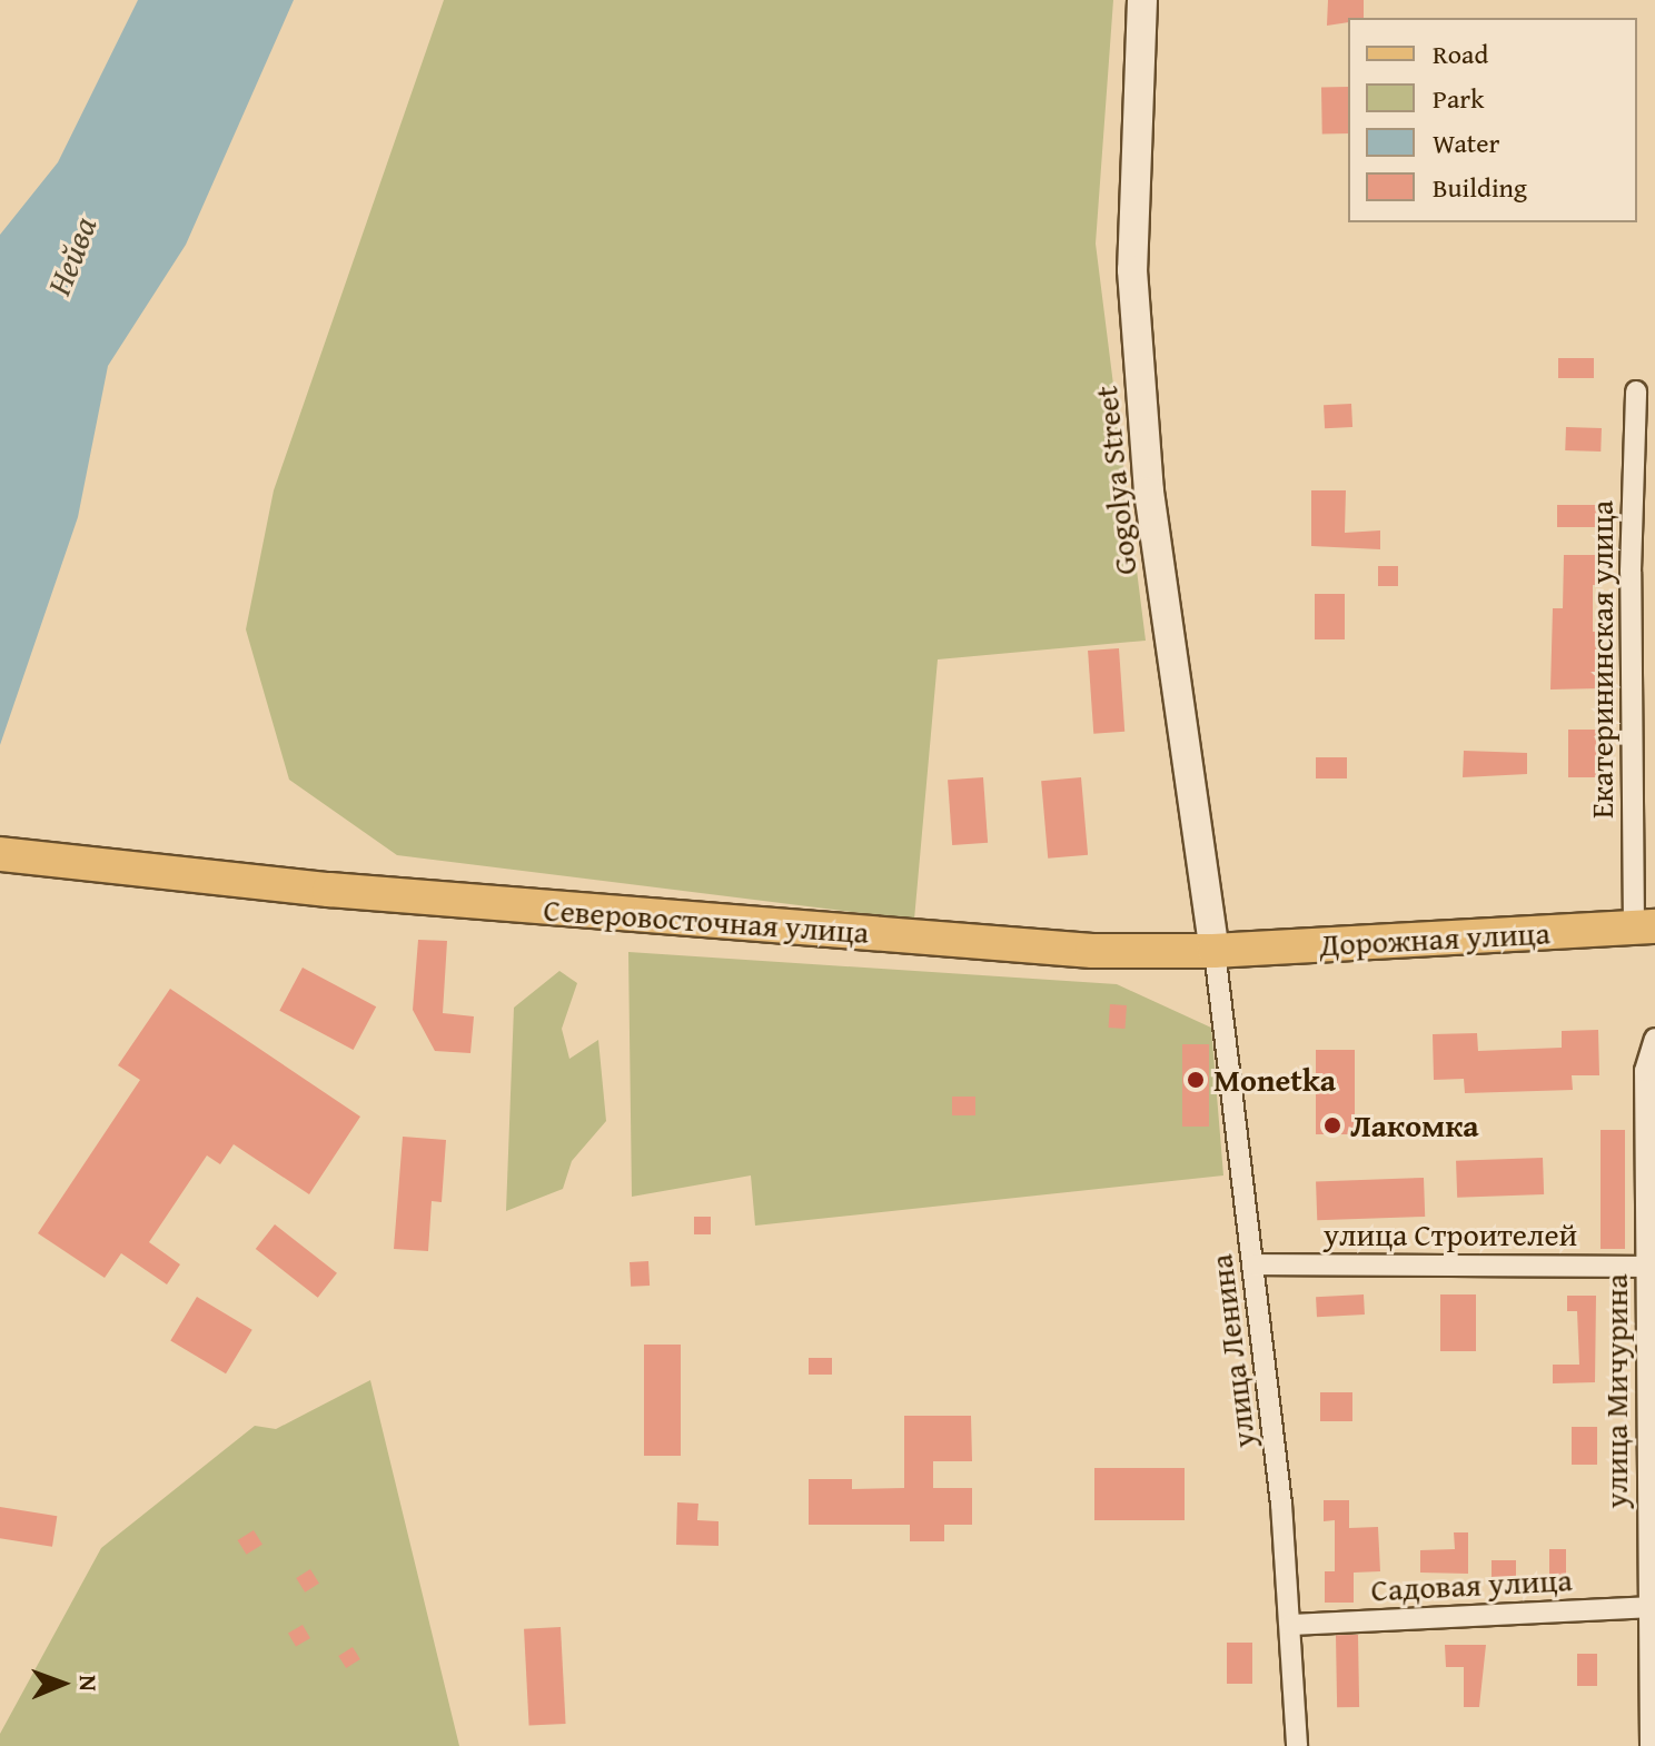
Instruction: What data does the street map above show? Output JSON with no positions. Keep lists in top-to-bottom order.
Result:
{
  "streets": {
    "main road": ["Северовосточная улица", "Дорожная улица"],
    "street": [
      "Gogolya Street",
      "Екатерининская улица",
      "улица Строителей",
      "улица Ленина",
      "улица Мичурина",
      "Садовая улица"
    ]
  },
  "crossings": [
    ["Gogolya Street", "Северовосточная улица"],
    ["Gogolya Street", "Дорожная улица"],
    ["Gogolya Street", "улица Ленина"],
    ["Екатерининская улица", "Дорожная улица"],
    ["Северовосточная улица", "Дорожная улица"],
    ["Северовосточная улица", "улица Ленина"],
    ["Дорожная улица", "улица Ленина"],
    ["улица Строителей", "улица Ленина"],
    ["улица Строителей", "улица Мичурина"],
    ["улица Ленина", "Садовая улица"],
    ["улица Мичурина", "Садовая улица"]
  ],
  "water": ["Нейва"],
  "places": ["Monetka", "Лакомка"],
  "legend": [
    "Road",
    "Park",
    "Water",
    "Building"
  ],
  "north": "right"
}
